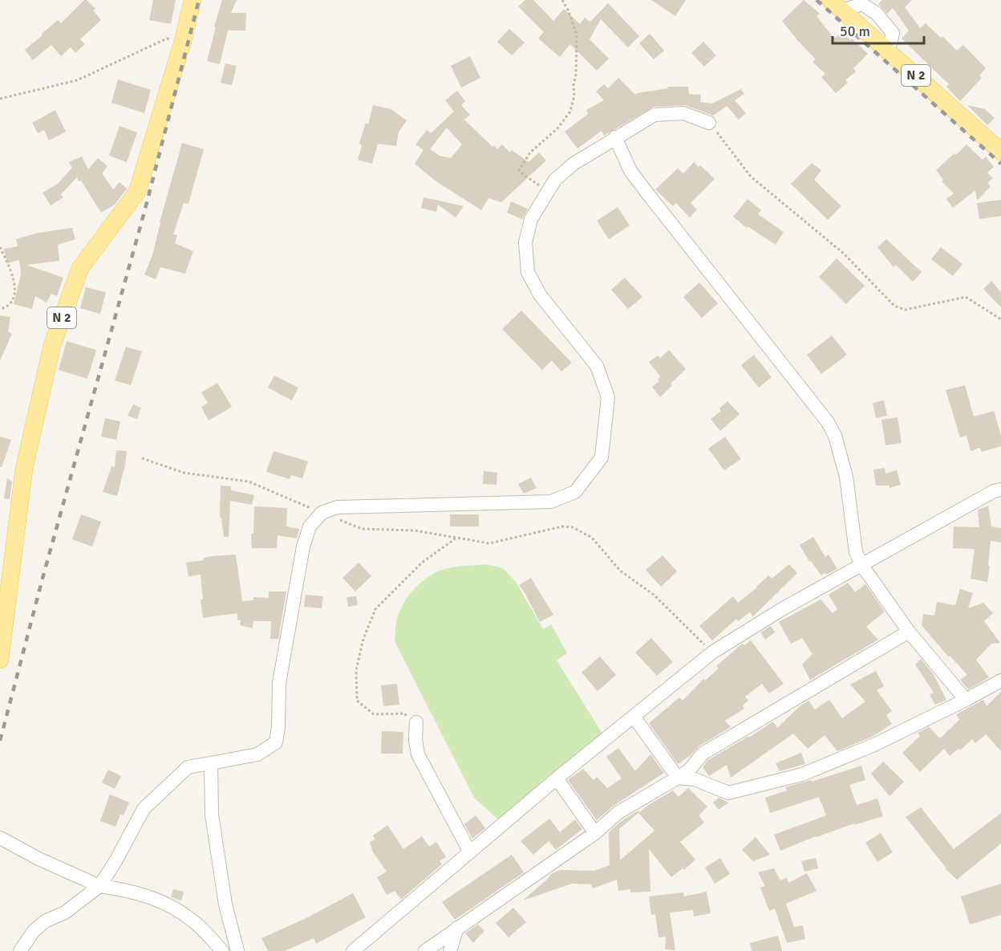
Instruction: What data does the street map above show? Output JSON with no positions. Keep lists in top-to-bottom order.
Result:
{
  "streets": {
    "main road": ["N 2"]
  },
  "scale_bar": "50 m"
}
